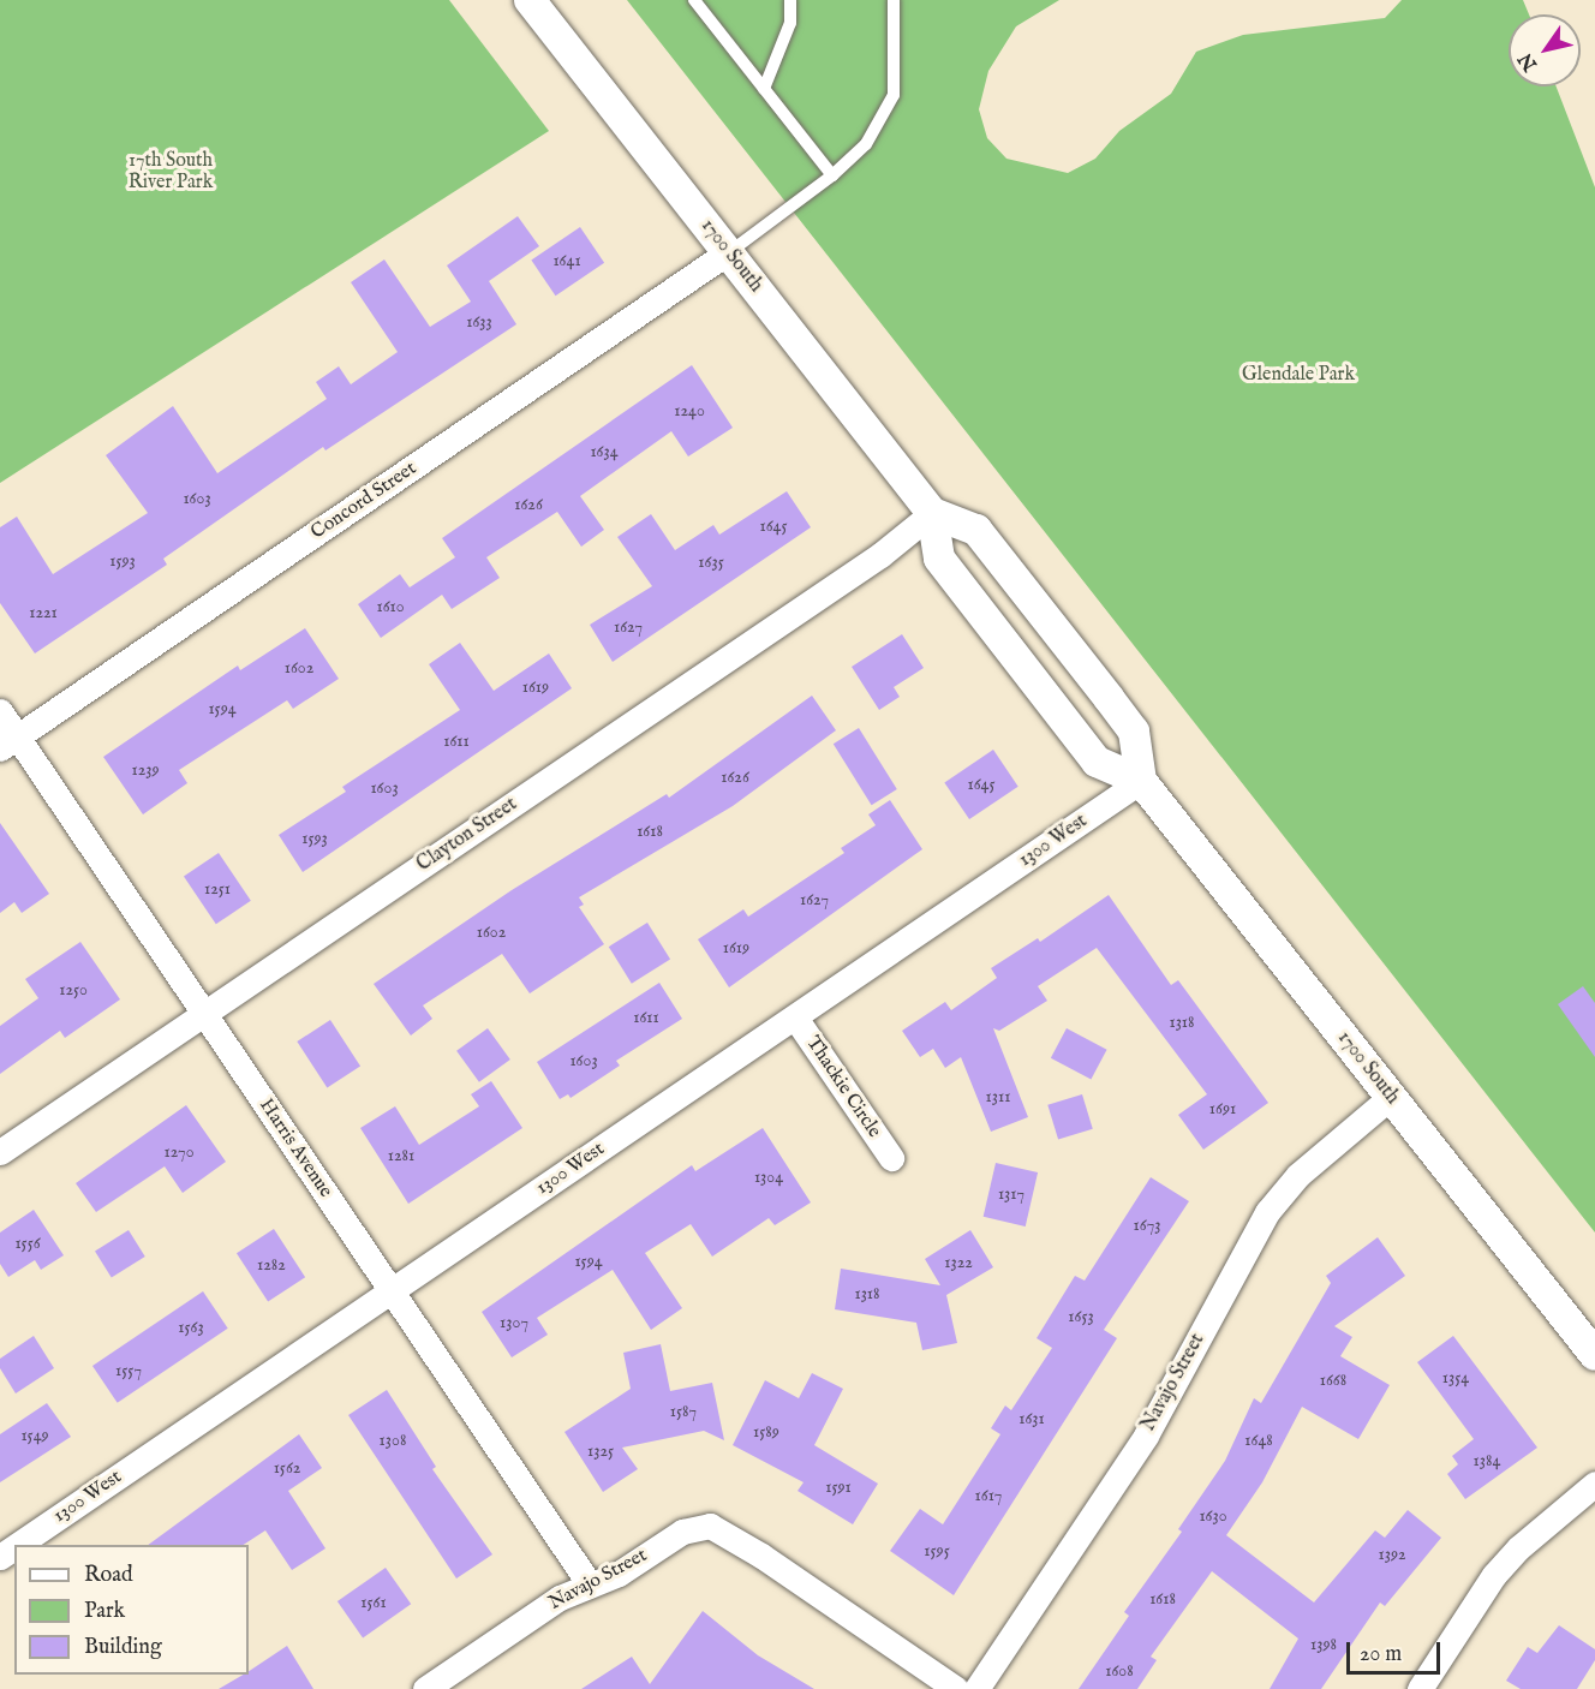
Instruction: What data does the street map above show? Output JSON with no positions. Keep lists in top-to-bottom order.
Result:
{
  "streets": {
    "street": [
      "1700 South",
      "Concord Street",
      "Clayton Street",
      "1300 West",
      "Thackie Circle",
      "Harris Avenue",
      "Navajo Street"
    ]
  },
  "crossings": [
    ["1700 South", "Concord Street"],
    ["1700 South", "Clayton Street"],
    ["1700 South", "1300 West"],
    ["1700 South", "Navajo Street"],
    ["Concord Street", "Harris Avenue"],
    ["Clayton Street", "Harris Avenue"],
    ["1300 West", "Thackie Circle"],
    ["1300 West", "Harris Avenue"],
    ["Harris Avenue", "Navajo Street"]
  ],
  "parks": ["17th South River Park", "Glendale Park"],
  "house_numbers": [
    "1641",
    "1633",
    "1240",
    "1634",
    "1603",
    "1626",
    "1645",
    "1593",
    "1635",
    "1610",
    "1221",
    "1627",
    "1602",
    "1619",
    "1594",
    "1611",
    "1239",
    "1626",
    "1645",
    "1603",
    "1618",
    "1593",
    "1251",
    "1627",
    "1602",
    "1619",
    "1250",
    "1611",
    "1318",
    "1603",
    "1311",
    "1691",
    "1270",
    "1281",
    "1304",
    "1317",
    "1673",
    "1556",
    "1594",
    "1322",
    "1282",
    "1318",
    "1653",
    "1307",
    "1563",
    "1557",
    "1354",
    "1668",
    "1587",
    "1631",
    "1589",
    "1549",
    "1308",
    "1648",
    "1325",
    "1384",
    "1562",
    "1591",
    "1617",
    "1630",
    "1595",
    "1392",
    "1618",
    "1561",
    "1398",
    "1608"
  ],
  "legend": ["Road", "Park", "Building"],
  "scale_bar": "20 m",
  "north": "bottom left"
}
